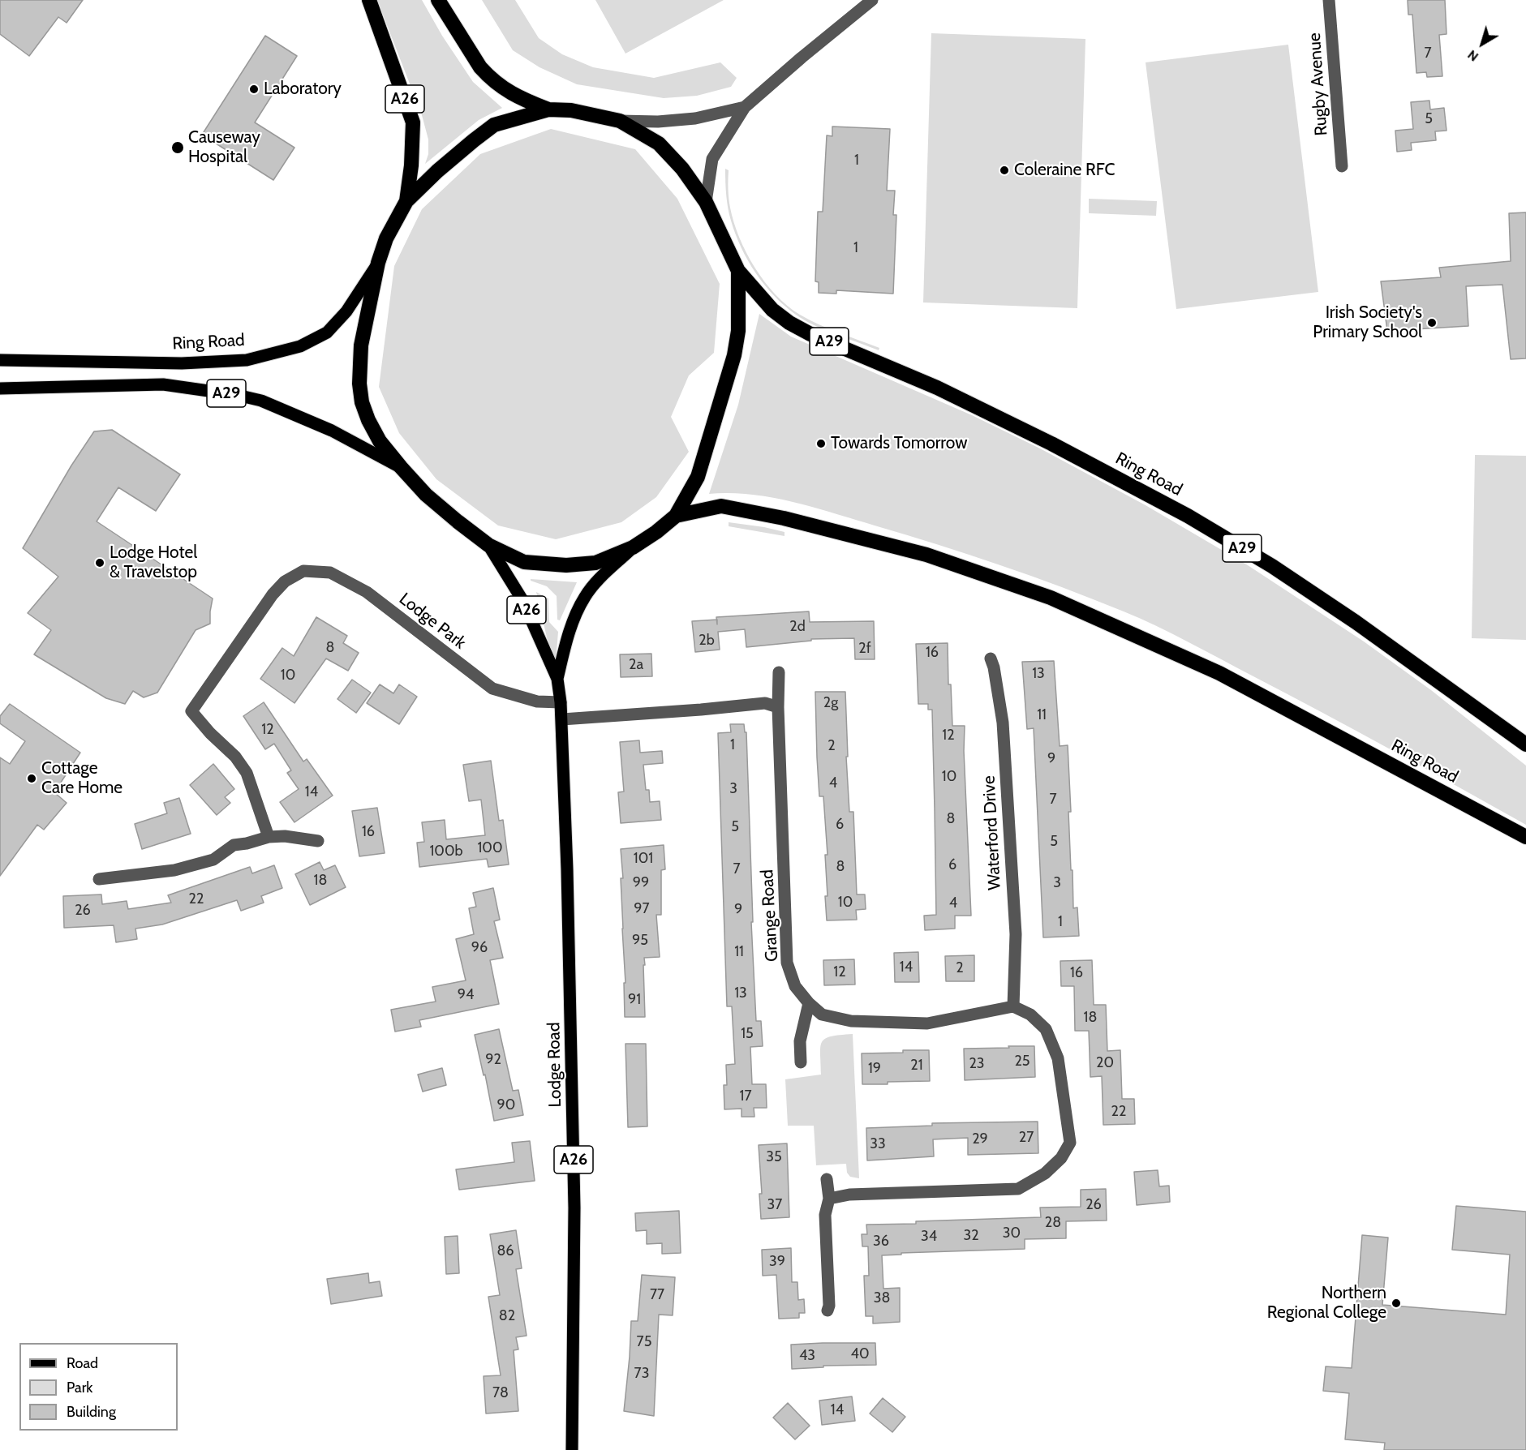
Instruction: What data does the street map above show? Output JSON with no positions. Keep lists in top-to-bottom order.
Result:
{
  "streets": {
    "highway": ["A26", "A29", "Ring Road"],
    "main road": ["Lodge Road"],
    "street": [
      "Rugby Avenue",
      "Lodge Park",
      "Waterford Drive",
      "Grange Road"
    ]
  },
  "crossings": [
    ["A26", "A29"],
    ["A29", "Ring Road"],
    ["A29", "Lodge Road"],
    ["Lodge Park", "Lodge Road"],
    ["Waterford Drive", "Grange Road"]
  ],
  "places": [
    "Laboratory",
    "Causeway Hospital",
    "Coleraine RFC",
    "Irish Society's Primary School",
    "Towards Tomorrow",
    "Lodge Hotel & Travelstop",
    "Cottage Care Home",
    "Northern Regional College"
  ],
  "house_numbers": [
    "7",
    "5",
    "1",
    "1",
    "2d",
    "2b",
    "8",
    "2f",
    "16",
    "2a",
    "13",
    "10",
    "2g",
    "11",
    "12",
    "12",
    "1",
    "2",
    "9",
    "10",
    "4",
    "3",
    "14",
    "7",
    "8",
    "6",
    "5",
    "16",
    "5",
    "100",
    "100b",
    "101",
    "6",
    "8",
    "7",
    "18",
    "99",
    "3",
    "22",
    "10",
    "4",
    "97",
    "9",
    "26",
    "1",
    "95",
    "96",
    "11",
    "14",
    "2",
    "12",
    "16",
    "13",
    "94",
    "91",
    "18",
    "15",
    "92",
    "25",
    "20",
    "23",
    "21",
    "19",
    "17",
    "90",
    "22",
    "27",
    "29",
    "33",
    "35",
    "37",
    "26",
    "28",
    "30",
    "32",
    "34",
    "36",
    "86",
    "39",
    "77",
    "38",
    "82",
    "75",
    "40",
    "43",
    "73",
    "78",
    "14"
  ],
  "legend": ["Road", "Park", "Building"],
  "north": "bottom left"
}
